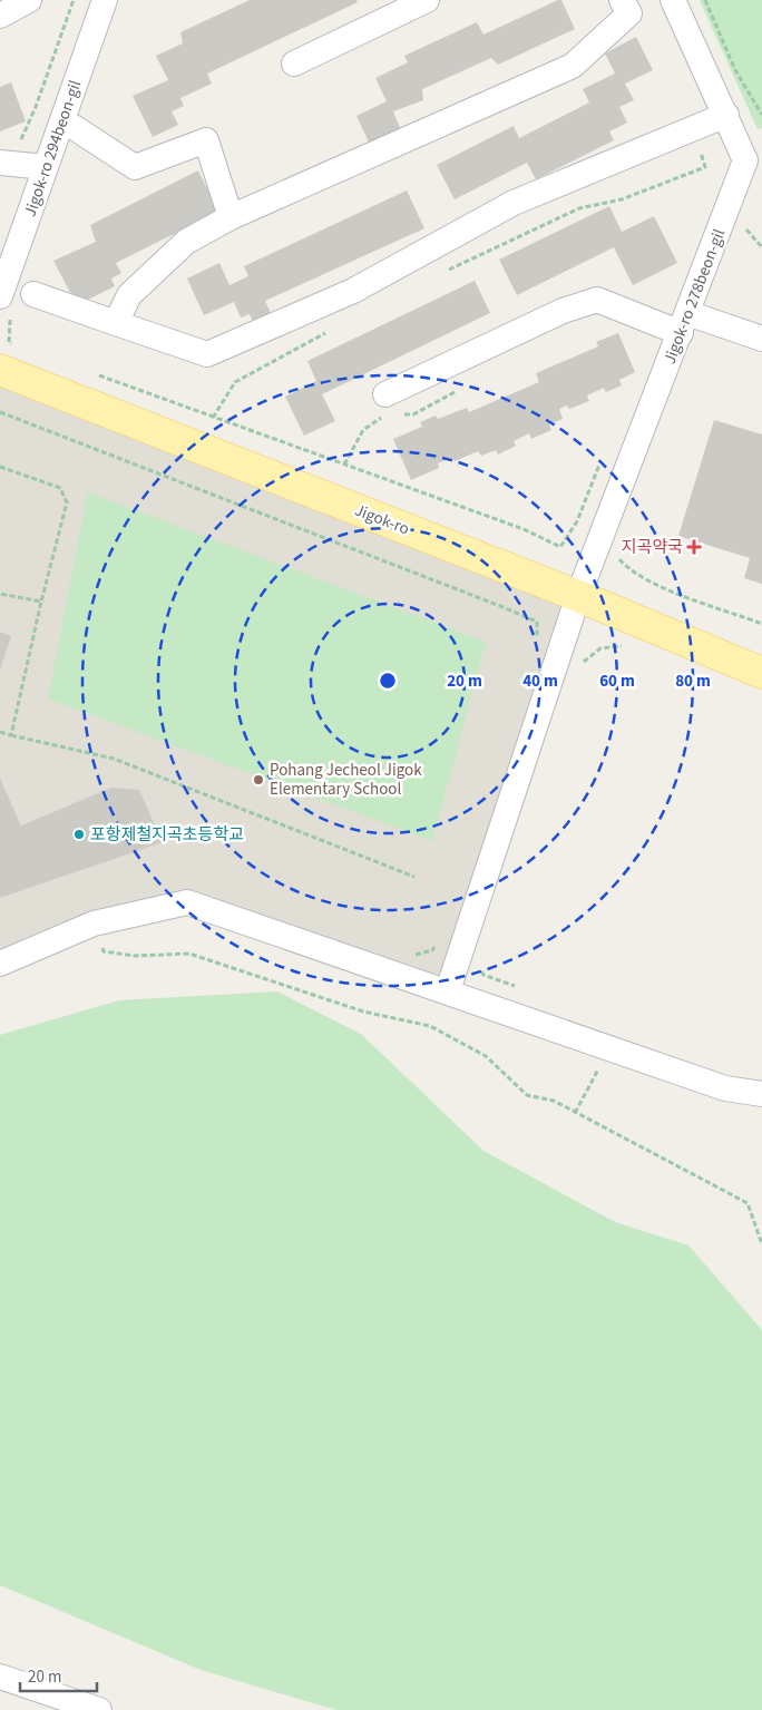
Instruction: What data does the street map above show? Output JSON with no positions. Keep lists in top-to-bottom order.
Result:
{
  "streets": {
    "main road": ["Jigok-ro"],
    "street": ["Jigok-ro 294beon-gil", "Jigok-ro 278beon-gil"]
  },
  "crossings": [
    ["Jigok-ro 278beon-gil", "Jigok-ro"]
  ],
  "places": {
    "health": ["지곡약국"],
    "other": ["Pohang Jecheol Jigok Elementary School", "포항제철지곡초등학교"]
  },
  "scale_bar": "20 m",
  "rings": [
    "20 m",
    "40 m",
    "60 m",
    "80 m"
  ]
}
